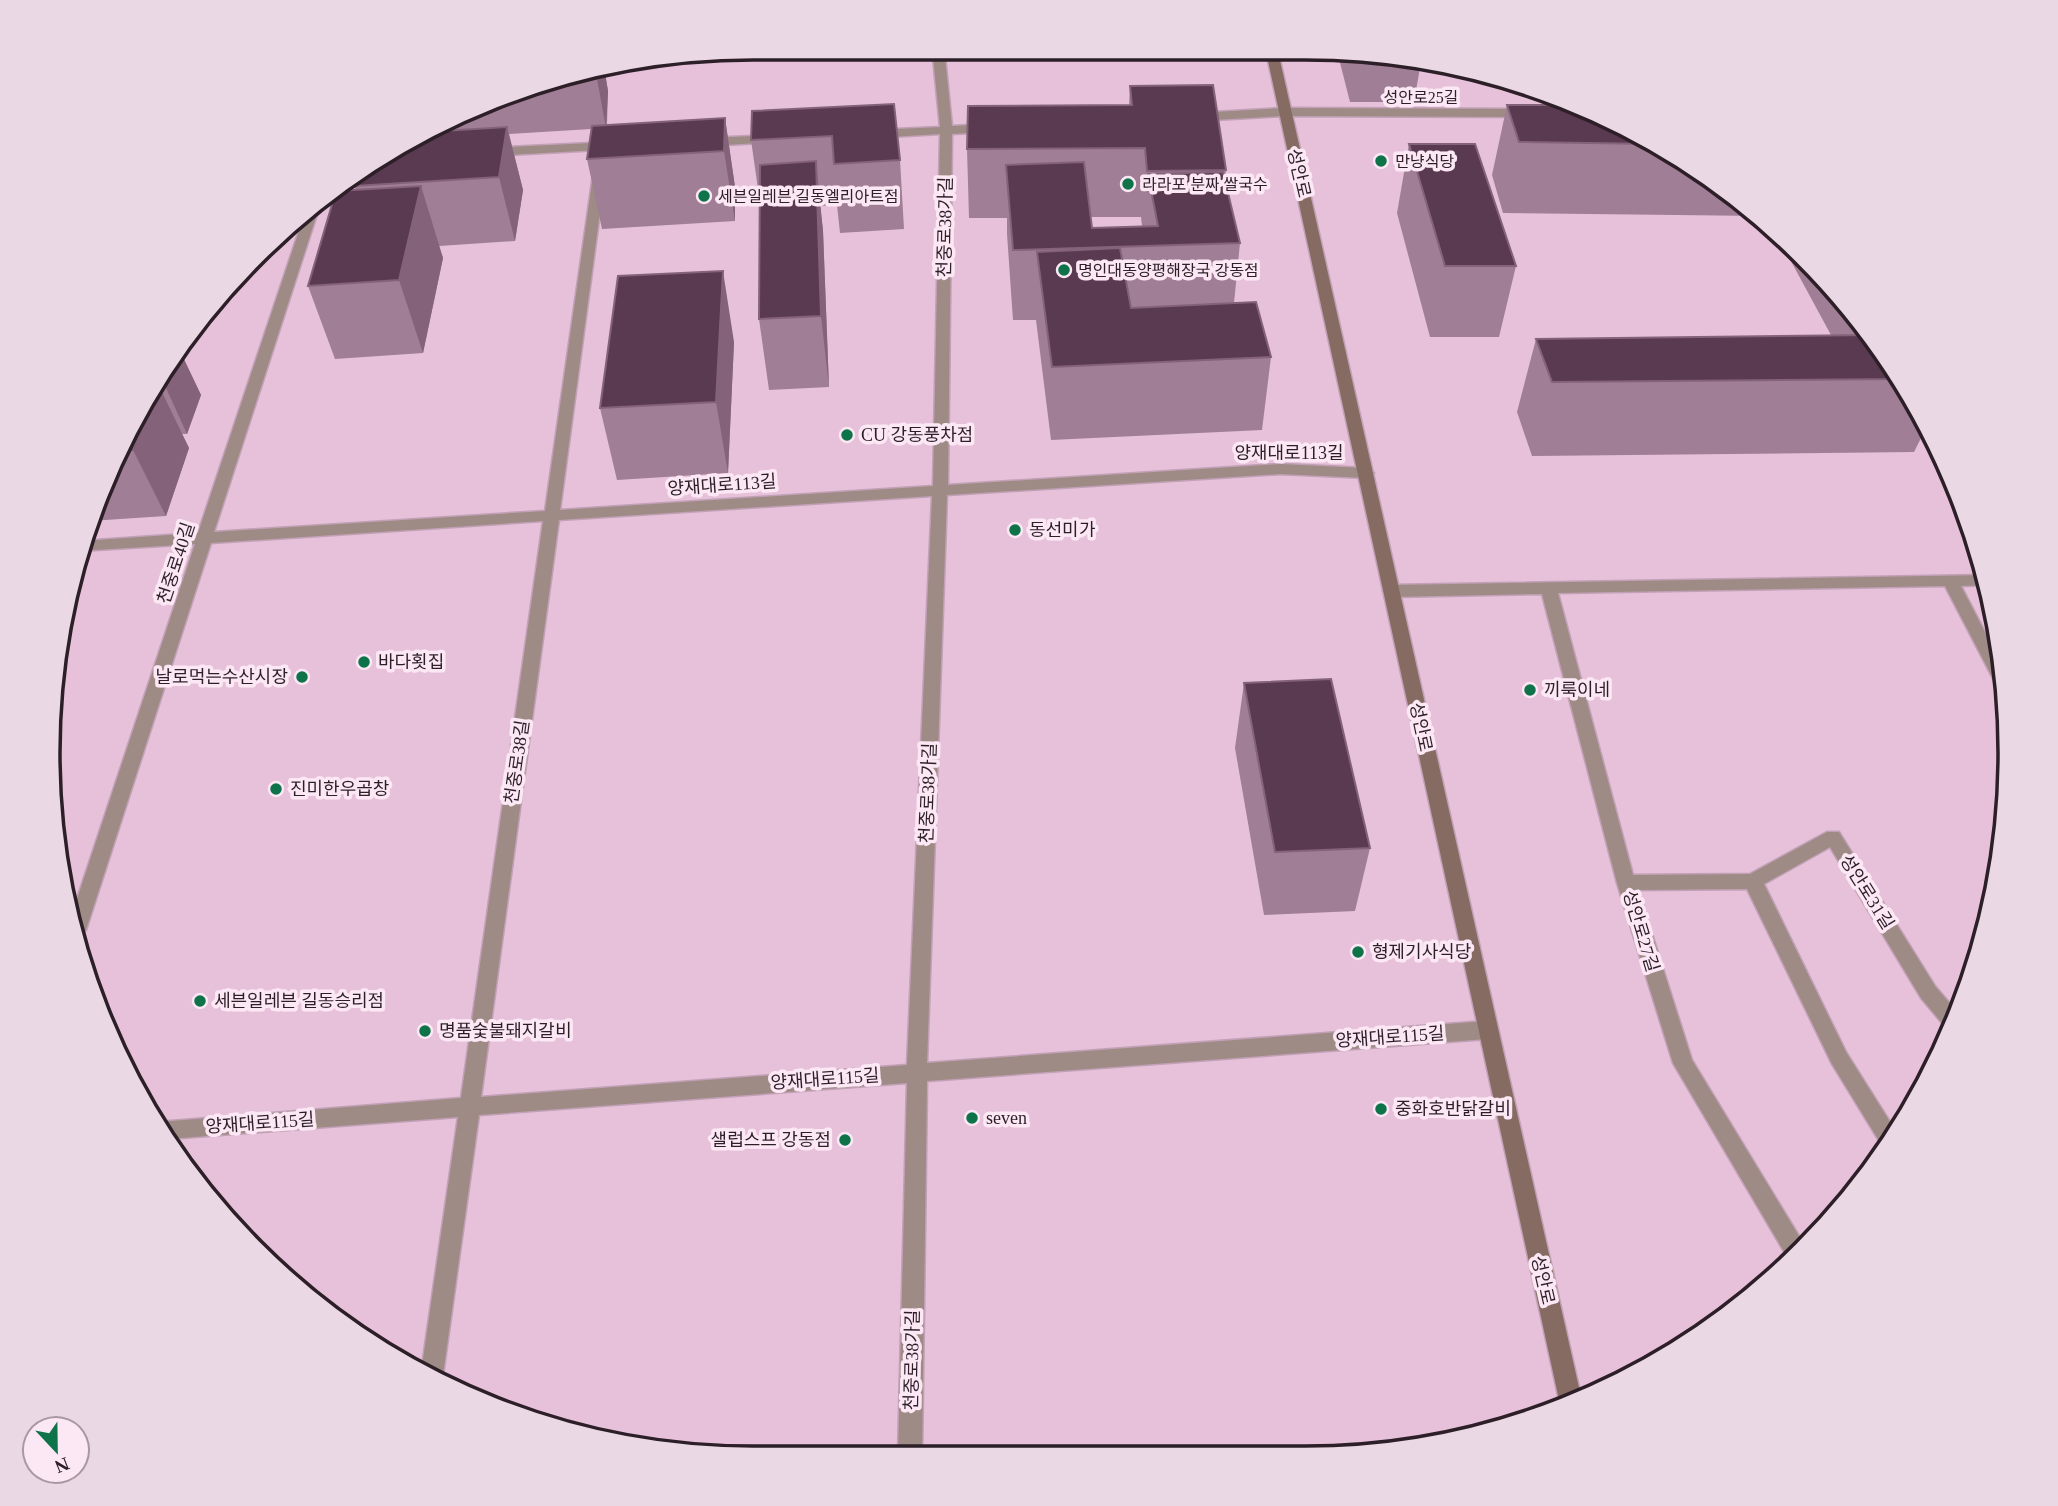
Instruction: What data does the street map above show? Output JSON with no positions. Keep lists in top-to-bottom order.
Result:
{
  "streets": {
    "main road": ["성안로"],
    "street": [
      "성안로25길",
      "천중로38가길",
      "양재대로113길",
      "천중로40길",
      "천중로38길",
      "성안로31길",
      "성안로27길",
      "양재대로115길"
    ]
  },
  "crossings": [
    ["성안로25길", "성안로"],
    ["성안로", "양재대로113길"],
    ["성안로", "양재대로115길"],
    ["천중로38가길", "양재대로113길"],
    ["천중로38가길", "양재대로115길"],
    ["양재대로113길", "천중로40길"],
    ["양재대로113길", "천중로38길"],
    ["천중로38길", "양재대로115길"],
    ["성안로31길", "성안로27길"]
  ],
  "places": [
    "만냥식당",
    "라라포 분짜 쌀국수",
    "세븐일레븐 길동엘리아트점",
    "명인대동양평해장국 강동점",
    "CU 강동풍차점",
    "동선미가",
    "바다횟집",
    "날로먹는수산시장",
    "끼룩이네",
    "진미한우곱창",
    "형제기사식당",
    "세븐일레븐 길동승리점",
    "명품숯불돼지갈비",
    "중화호반닭갈비",
    "seven",
    "샐럽스프 강동점"
  ],
  "north": "bottom"
}
